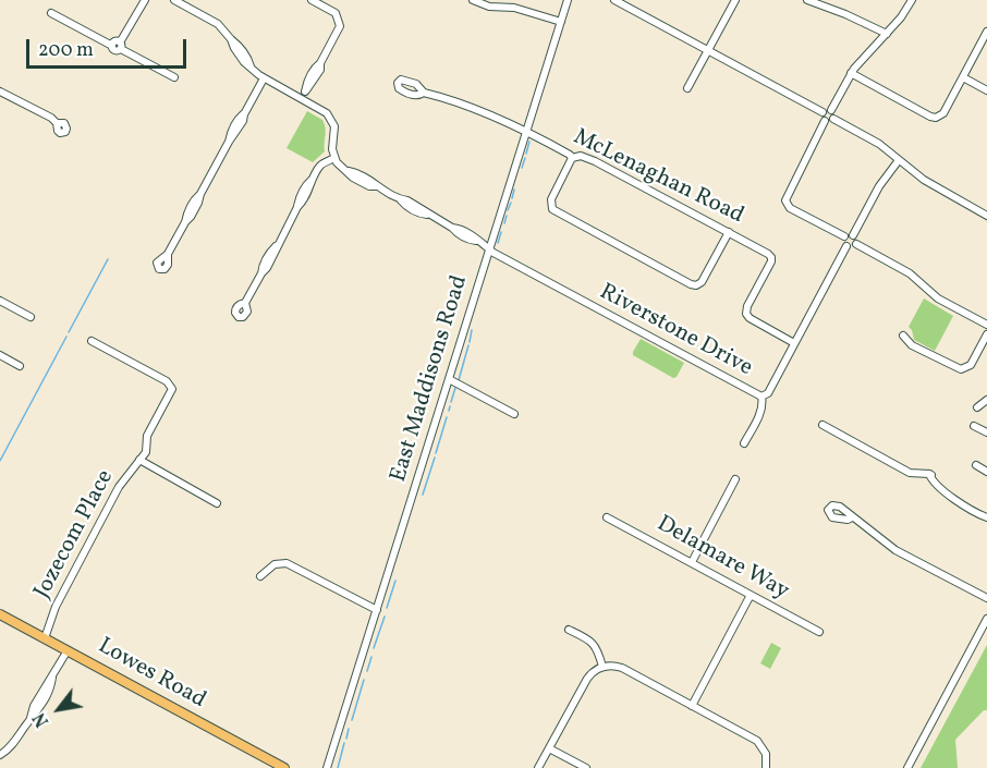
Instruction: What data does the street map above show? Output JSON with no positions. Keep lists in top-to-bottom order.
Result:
{
  "streets": {
    "main road": ["Lowes Road"],
    "street": [
      "McLenaghan Road",
      "Riverstone Drive",
      "East Maddisons Road",
      "Jozecom Place",
      "Delamare Way"
    ]
  },
  "crossings": [
    ["McLenaghan Road", "Riverstone Drive"],
    ["McLenaghan Road", "East Maddisons Road"],
    ["Riverstone Drive", "East Maddisons Road"],
    ["Jozecom Place", "Lowes Road"]
  ],
  "scale_bar": "200 m",
  "north": "bottom left"
}
